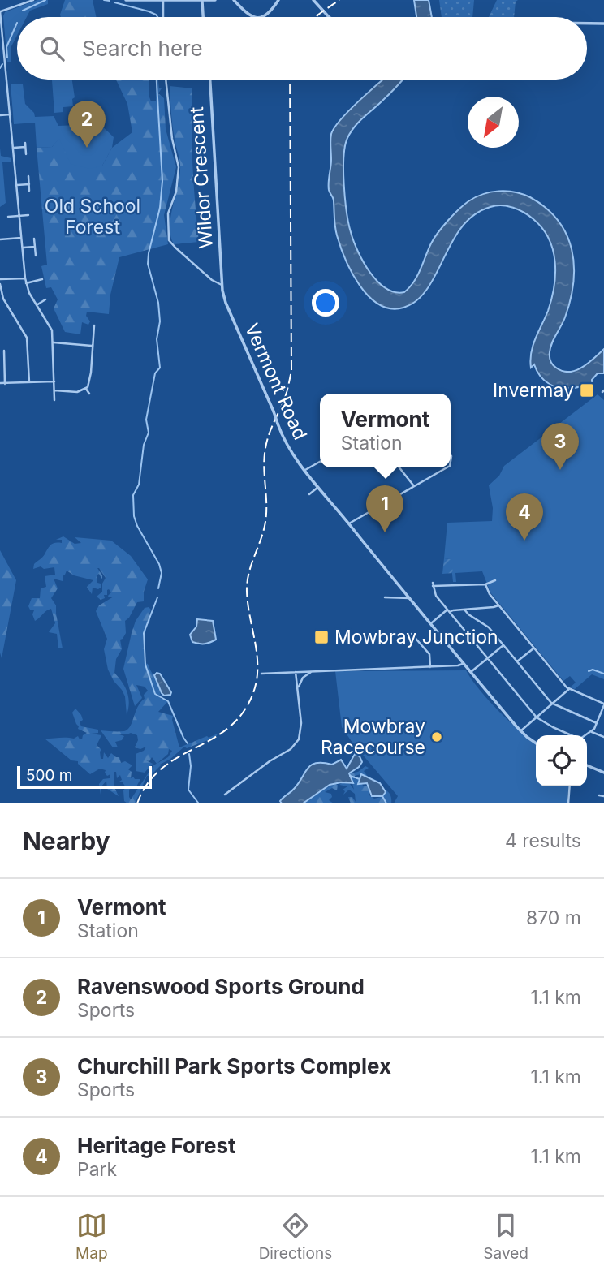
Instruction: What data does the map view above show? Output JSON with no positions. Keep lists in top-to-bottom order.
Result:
{
  "streets": {
    "street": ["Wildor Crescent", "Vermont Road"]
  },
  "crossings": [
    ["Wildor Crescent", "Vermont Road"]
  ],
  "parks": ["Old School Forest"],
  "places": {
    "transit": ["Invermay", "Mowbray Junction"],
    "other": ["Mowbray Racecourse"]
  },
  "scale_bar": "500 m",
  "north": "bottom left",
  "page": {
    "search": "Search here",
    "pins": [
      "2",
      "3",
      "1",
      "4"
    ],
    "popup": ["Vermont", "Station"],
    "scale": "500 m",
    "heading": ["Nearby", "4 results"],
    "list": [
      {
        "mark": "1",
        "name": "Vermont",
        "note": "Station",
        "value": "870 m"
      },
      {
        "mark": "2",
        "name": "Ravenswood Sports Ground",
        "note": "Sports",
        "value": "1.1 km"
      },
      {
        "mark": "3",
        "name": "Churchill Park Sports Complex",
        "note": "Sports",
        "value": "1.1 km"
      },
      {
        "mark": "4",
        "name": "Heritage Forest",
        "note": "Park",
        "value": "1.1 km"
      }
    ],
    "nav": ["Map", "Directions", "Saved"]
  }
}
